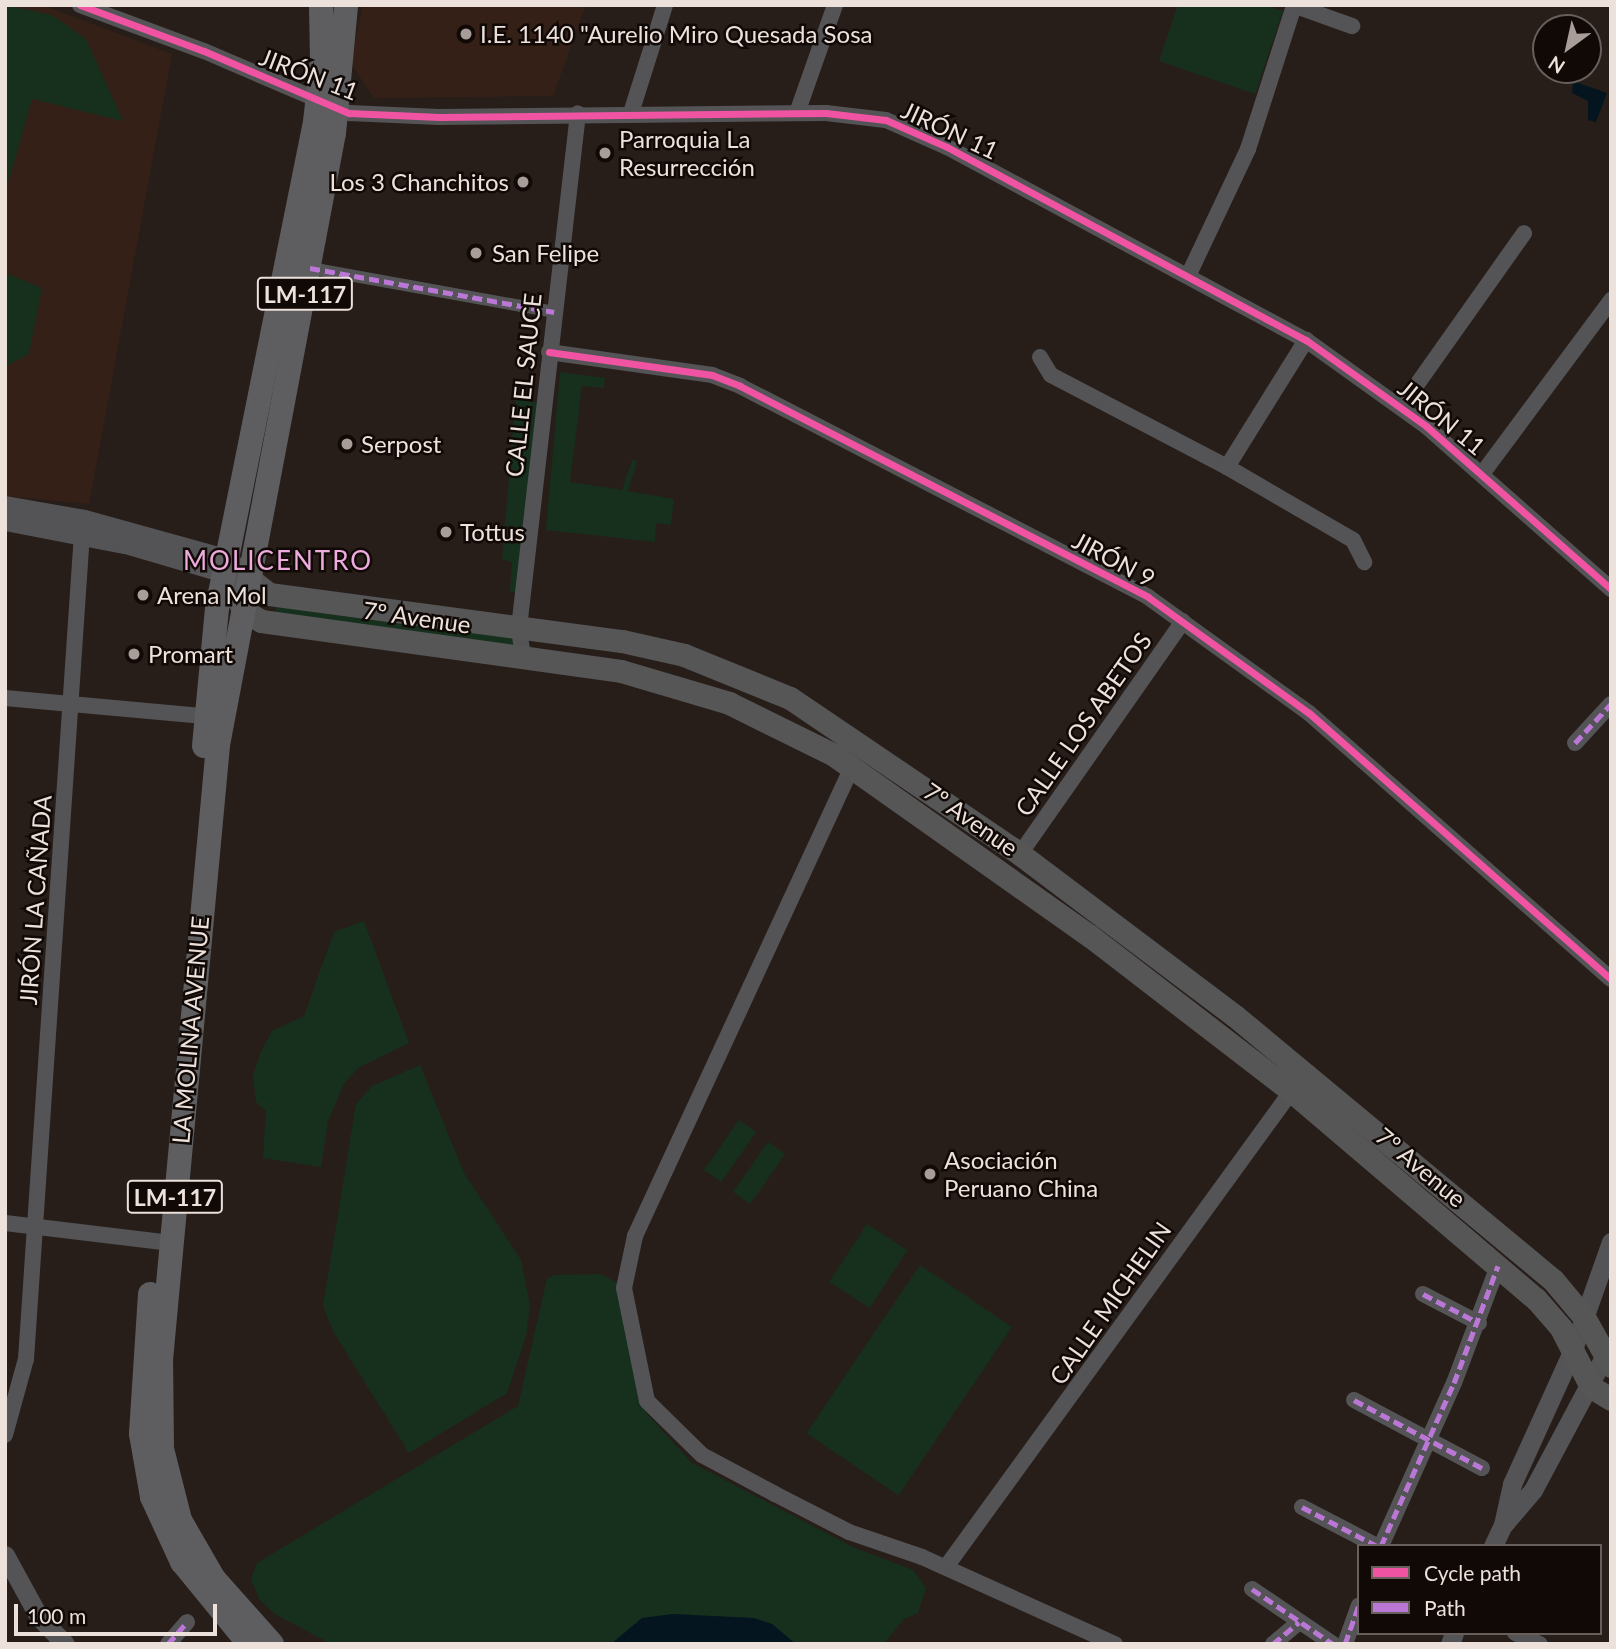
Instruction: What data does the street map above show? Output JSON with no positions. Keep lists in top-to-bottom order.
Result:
{
  "streets": {
    "main road": ["LM-117", "7º Avenue", "LA MOLINA AVENUE"],
    "street": [
      "JIRÓN 11",
      "CALLE EL SAUCE",
      "JIRÓN 9",
      "CALLE LOS ABETOS",
      "JIRÓN LA CAÑADA",
      "CALLE MICHELIN"
    ]
  },
  "crossings": [
    ["JIRÓN 11", "LM-117"],
    ["JIRÓN 11", "CALLE EL SAUCE"],
    ["LM-117", "7º Avenue"],
    ["LM-117", "LA MOLINA AVENUE"],
    ["CALLE EL SAUCE", "JIRÓN 9"],
    ["CALLE EL SAUCE", "7º Avenue"],
    ["JIRÓN 9", "CALLE LOS ABETOS"],
    ["7º Avenue", "CALLE LOS ABETOS"],
    ["7º Avenue", "CALLE MICHELIN"]
  ],
  "districts": ["MOLICENTRO"],
  "places": [
    "I.E. 1140 \"Aurelio Miro Quesada Sosa",
    "Parroquia La Resurrección",
    "Los 3 Chanchitos",
    "San Felipe",
    "Serpost",
    "Tottus",
    "Arena Mol",
    "Promart",
    "Asociación Peruano China"
  ],
  "legend": ["Cycle path", "Path"],
  "scale_bar": "100 m",
  "north": "bottom left"
}
